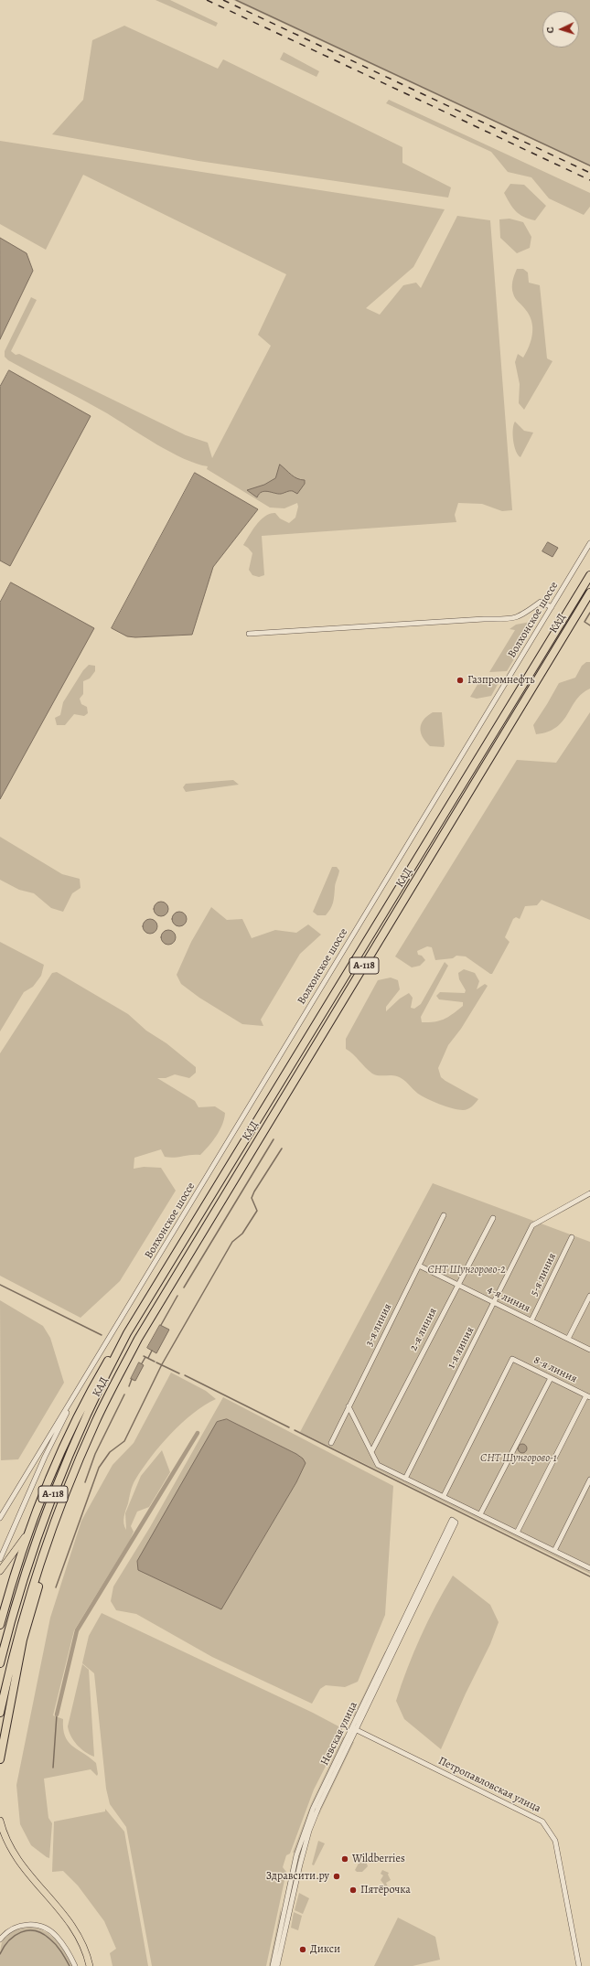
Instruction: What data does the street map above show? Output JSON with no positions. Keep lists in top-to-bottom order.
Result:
{
  "streets": {
    "highway": ["КАД", "А-118"],
    "street": [
      "Волхонское шоссе",
      "5-я линия",
      "4-я линия",
      "3-я линия",
      "2-я линия",
      "1-я линия",
      "8-я линия",
      "Невская улица",
      "Петропавловская улица"
    ]
  },
  "crossings": [
    ["5-я линия", "4-я линия"],
    ["4-я линия", "3-я линия"],
    ["4-я линия", "2-я линия"],
    ["4-я линия", "1-я линия"],
    ["Невская улица", "Петропавловская улица"]
  ],
  "parks": ["СНТ Шунгорово-2", "СНТ Шунгорово-1"],
  "places": [
    "Газпромнефть",
    "Wildberries",
    "Здравсити.ру",
    "Пятёрочка",
    "Дикси"
  ],
  "north": "left"
}
